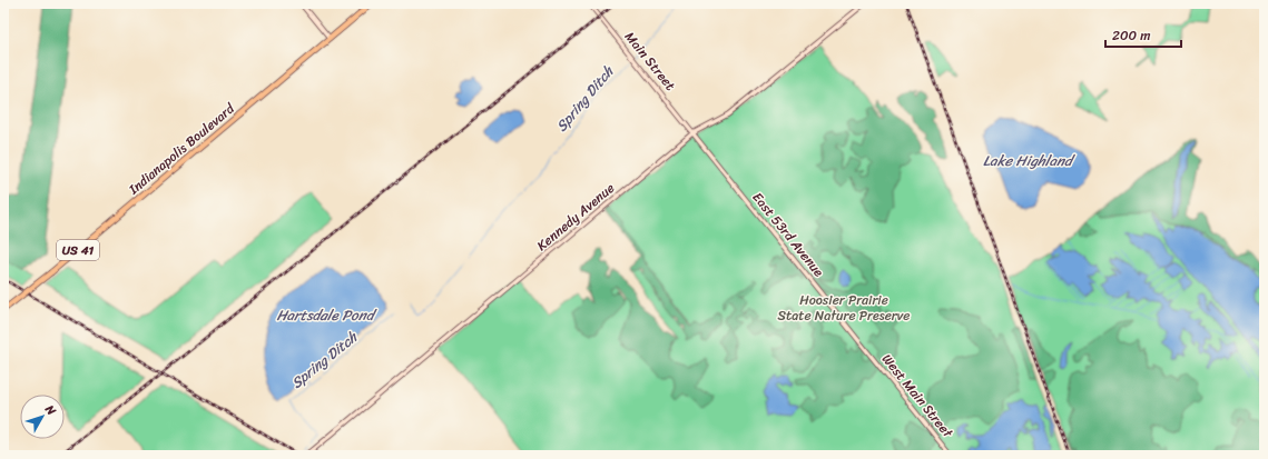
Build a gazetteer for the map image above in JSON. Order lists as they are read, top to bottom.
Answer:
{
  "streets": {
    "highway": ["Indianapolis Boulevard", "US 41"],
    "street": [
      "Main Street",
      "Kennedy Avenue",
      "East 53rd Avenue",
      "West Main Street"
    ]
  },
  "crossings": [
    ["Main Street", "Kennedy Avenue"],
    ["Main Street", "East 53rd Avenue"],
    ["Kennedy Avenue", "East 53rd Avenue"],
    ["East 53rd Avenue", "West Main Street"]
  ],
  "water": ["Spring Ditch", "Lake Highland", "Hartsdale Pond"],
  "parks": ["Hoosier Prairie State Nature Preserve"],
  "scale_bar": "200 m",
  "north": "top right"
}
